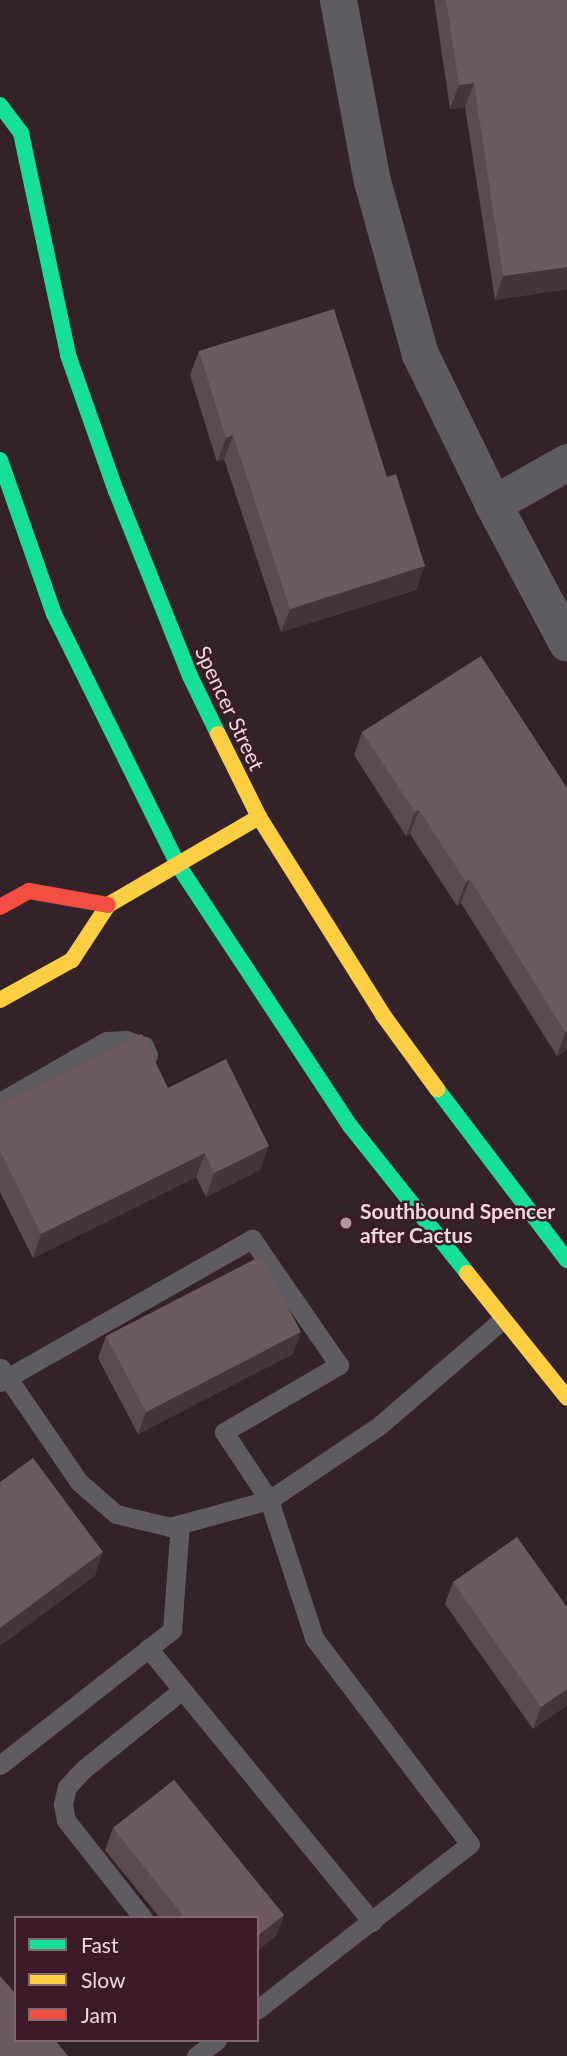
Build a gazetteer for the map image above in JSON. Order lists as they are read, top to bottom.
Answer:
{
  "streets": {
    "main road": ["Spencer Street"]
  },
  "places": ["Southbound Spencer after Cactus"],
  "legend": ["Fast", "Slow", "Jam"]
}
